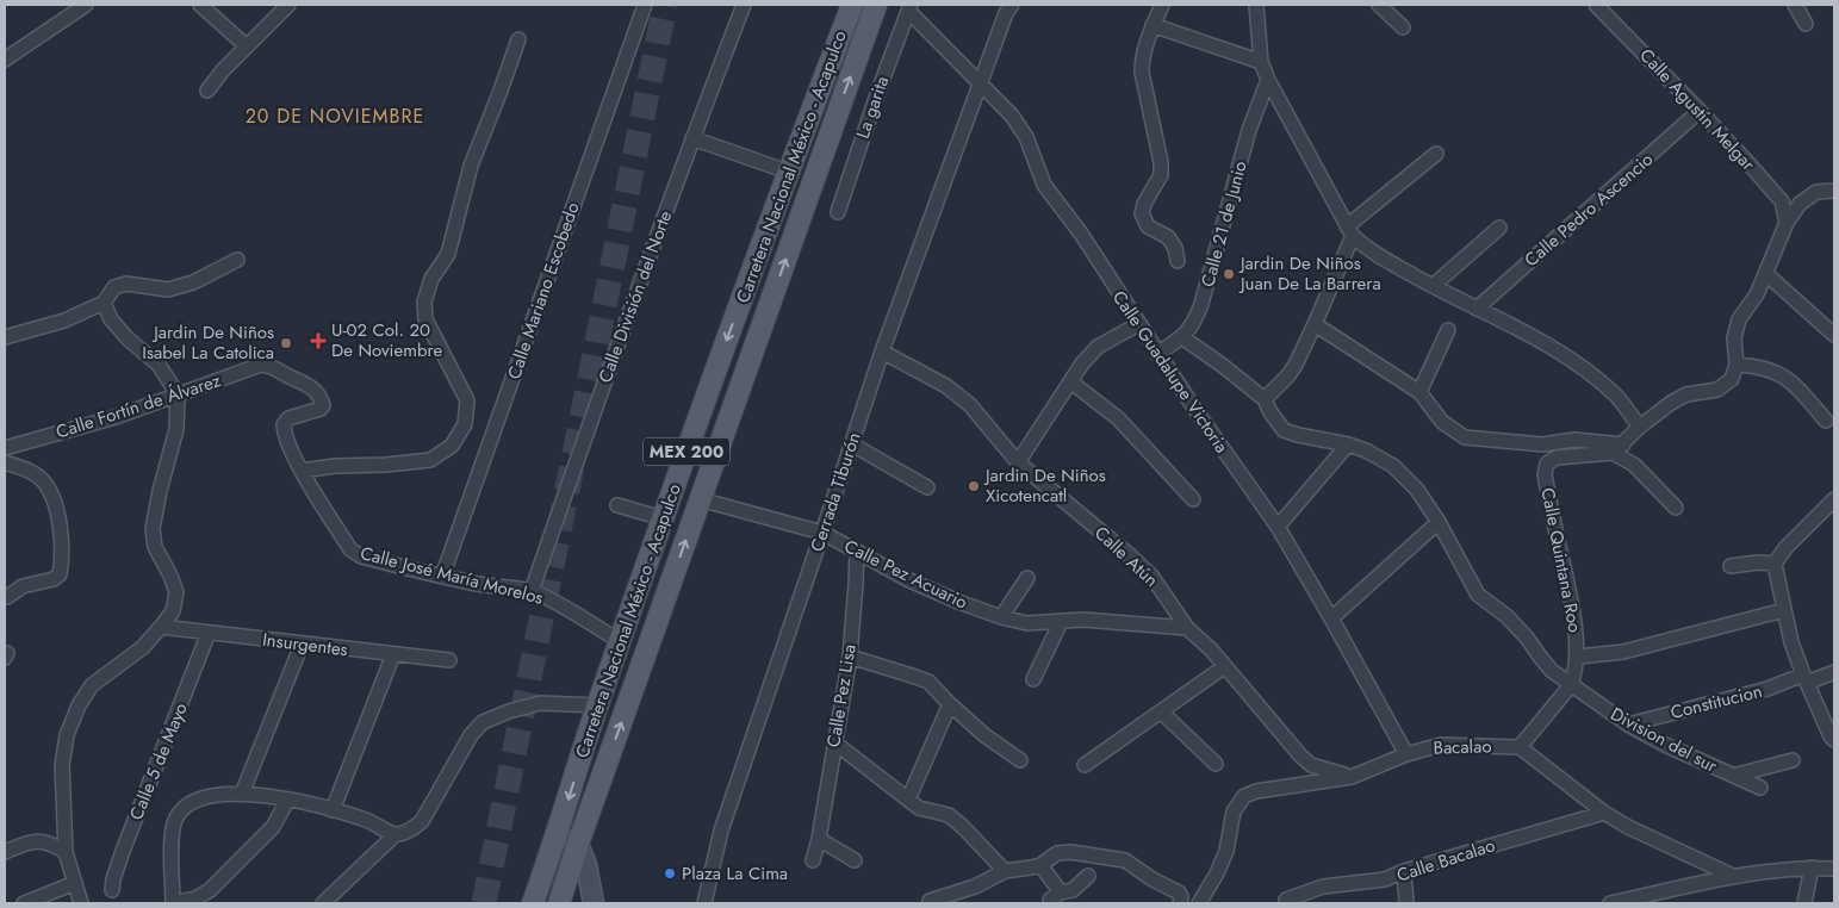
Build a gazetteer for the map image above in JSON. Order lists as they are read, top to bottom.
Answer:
{
  "streets": {
    "main road": ["Carretera Nacional México - Acapulco", "MEX 200"],
    "street": [
      "La garita",
      "Calle Agustín Melgar",
      "Calle Pedro Ascencio",
      "Calle 21 de Junio",
      "Calle Mariano Escobedo",
      "Calle División del Norte",
      "Calle Guadalupe Victoria",
      "Calle Fortín de Álvarez",
      "Cerrada Tiburón",
      "Calle Atún",
      "Calle Quintana Roo",
      "Calle Pez Acuario",
      "Calle José María Morelos",
      "Insurgentes",
      "Calle Pez Lisa",
      "Constitucion",
      "Division del sur",
      "Bacalao",
      "Calle 5 de Mayo",
      "Calle Bacalao"
    ]
  },
  "crossings": [
    ["La garita", "Calle Guadalupe Victoria"],
    ["Calle Agustín Melgar", "Calle Pedro Ascencio"],
    ["Carretera Nacional México - Acapulco", "Calle Pez Acuario"],
    ["Carretera Nacional México - Acapulco", "Calle José María Morelos"],
    ["Calle 21 de Junio", "Calle Guadalupe Victoria"],
    ["Calle Mariano Escobedo", "Calle José María Morelos"],
    ["Calle División del Norte", "Calle José María Morelos"],
    ["Calle Guadalupe Victoria", "Cerrada Tiburón"],
    ["Calle Guadalupe Victoria", "Bacalao"],
    ["Calle Fortín de Álvarez", "Calle José María Morelos"],
    ["Cerrada Tiburón", "Calle Atún"],
    ["Cerrada Tiburón", "Calle Pez Acuario"],
    ["Calle Atún", "Calle Pez Acuario"],
    ["Calle Atún", "Bacalao"],
    ["Calle Quintana Roo", "Division del sur"],
    ["Calle Quintana Roo", "Bacalao"],
    ["Calle Pez Acuario", "Calle Pez Lisa"],
    ["Insurgentes", "Calle 5 de Mayo"],
    ["Constitucion", "Division del sur"]
  ],
  "districts": ["20 DE NOVIEMBRE"],
  "places": {
    "other": [
      "Jardin De Niños Juan De La Barrera",
      "Jardin De Niños Isabel La Catolica",
      "Jardin De Niños Xicotencatl",
      "Plaza La Cima"
    ],
    "health": ["U-02 Col. 20 De Noviembre"]
  }
}
